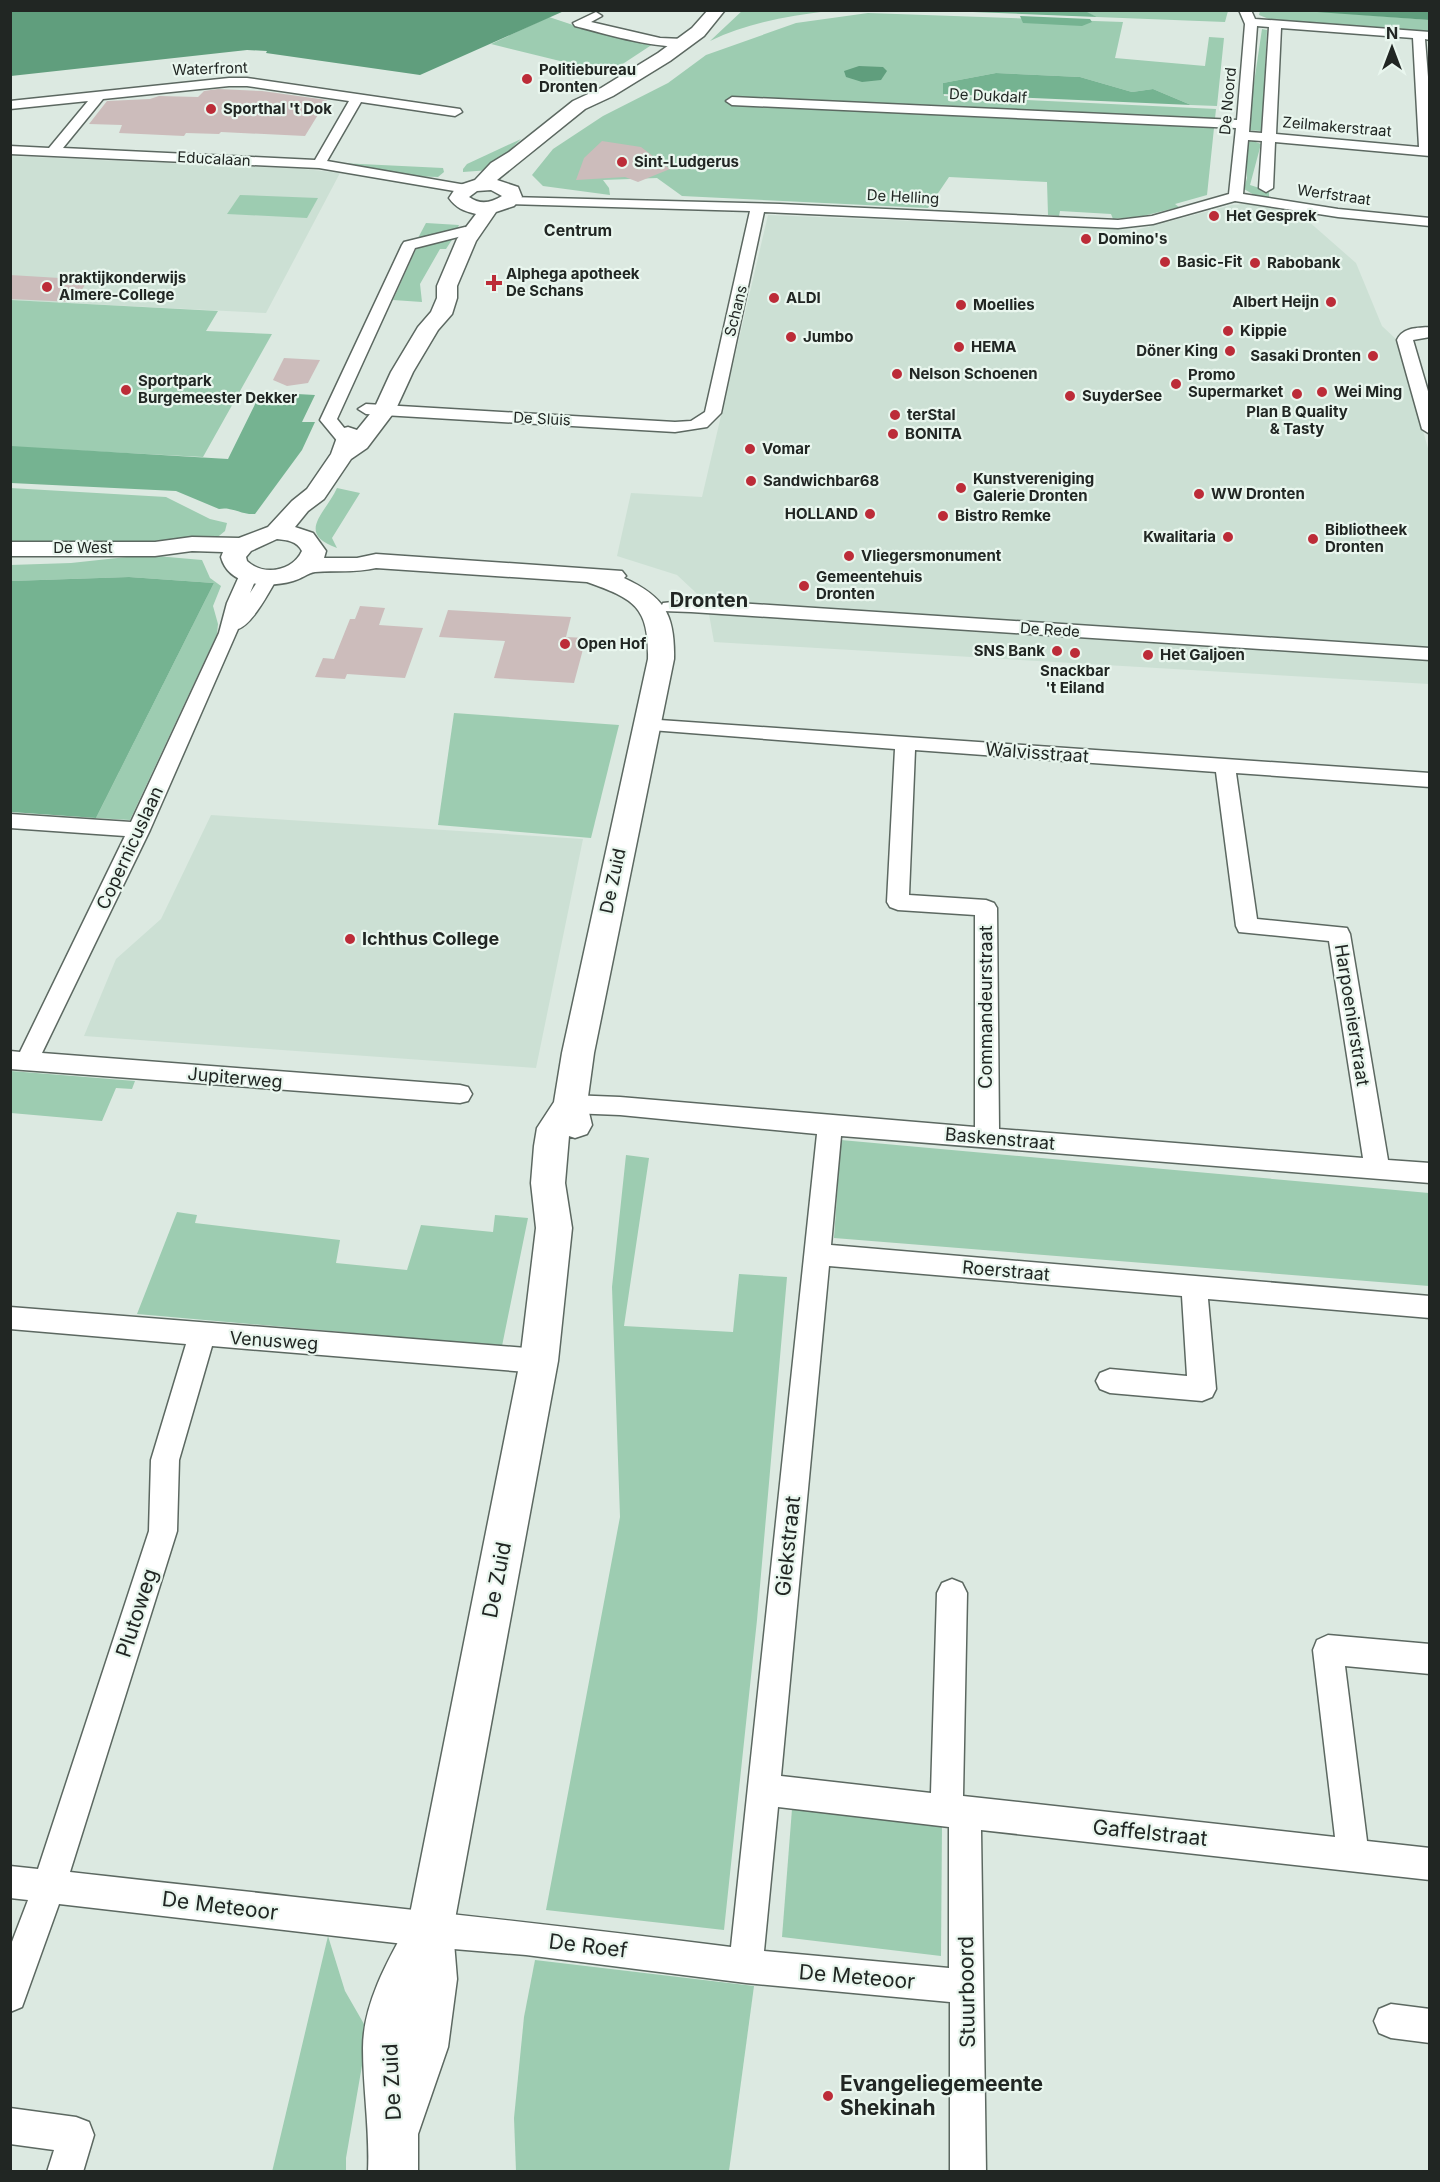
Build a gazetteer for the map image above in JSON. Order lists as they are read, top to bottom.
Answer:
{
  "streets": {
    "street": [
      "Waterfront",
      "De Dukdalf",
      "De Noord",
      "Zeilmakerstraat",
      "Educalaan",
      "Werfstraat",
      "De Helling",
      "Schans",
      "De Sluis",
      "De West",
      "De Rede",
      "Walvisstraat",
      "Copernicuslaan",
      "De Zuid",
      "Commandeurstraat",
      "Harpoenierstraat",
      "Jupiterweg",
      "Baskenstraat",
      "Roerstraat",
      "Venusweg",
      "Giekstraat",
      "Plutoweg",
      "Gaffelstraat",
      "De Meteoor",
      "De Roef",
      "Stuurboord"
    ]
  },
  "crossings": [
    ["De Dukdalf", "De Noord"],
    ["De Dukdalf", "Zeilmakerstraat"],
    ["De Noord", "Zeilmakerstraat"],
    ["De Noord", "Werfstraat"],
    ["De Noord", "De Helling"],
    ["Educalaan", "De Helling"],
    ["Werfstraat", "De Helling"],
    ["De Helling", "Schans"],
    ["Schans", "De Sluis"],
    ["De West", "Copernicuslaan"],
    ["De Rede", "De Zuid"],
    ["Walvisstraat", "De Zuid"],
    ["Walvisstraat", "Commandeurstraat"],
    ["Walvisstraat", "Harpoenierstraat"],
    ["Copernicuslaan", "Jupiterweg"],
    ["De Zuid", "Baskenstraat"],
    ["De Zuid", "Venusweg"],
    ["De Zuid", "De Meteoor"],
    ["De Zuid", "De Roef"],
    ["Commandeurstraat", "Baskenstraat"],
    ["Harpoenierstraat", "Baskenstraat"],
    ["Baskenstraat", "Giekstraat"],
    ["Roerstraat", "Giekstraat"],
    ["Venusweg", "Plutoweg"],
    ["Giekstraat", "Gaffelstraat"],
    ["Giekstraat", "De Meteoor"],
    ["Giekstraat", "De Roef"],
    ["Plutoweg", "De Meteoor"],
    ["Gaffelstraat", "Stuurboord"],
    ["De Meteoor", "De Roef"],
    ["De Meteoor", "Stuurboord"]
  ],
  "districts": ["Centrum", "Dronten"],
  "places": {
    "other": [
      "Politiebureau Dronten",
      "Sporthal 't Dok",
      "Sint-Ludgerus",
      "Het Gesprek",
      "Domino's",
      "Basic-Fit",
      "Rabobank",
      "praktijkonderwijs Almere-College",
      "ALDI",
      "Albert Heijn",
      "Moellies",
      "Kippie",
      "Jumbo",
      "HEMA",
      "Döner King",
      "Sasaki Dronten",
      "Nelson Schoenen",
      "Promo Supermarket",
      "Sportpark Burgemeester Dekker",
      "Wei Ming",
      "Plan B Quality & Tasty",
      "SuyderSee",
      "terStal",
      "BONITA",
      "Vomar",
      "Sandwichbar68",
      "Kunstvereniging Galerie Dronten",
      "WW Dronten",
      "HOLLAND",
      "Bistro Remke",
      "Kwalitaria",
      "Bibliotheek Dronten",
      "Vliegersmonument",
      "Gemeentehuis Dronten",
      "Open Hof",
      "SNS Bank",
      "Snackbar 't Eiland",
      "Het Galjoen",
      "Ichthus College",
      "Evangeliegemeente Shekinah"
    ],
    "health": ["Alphega apotheek De Schans"]
  },
  "north": "top"
}
